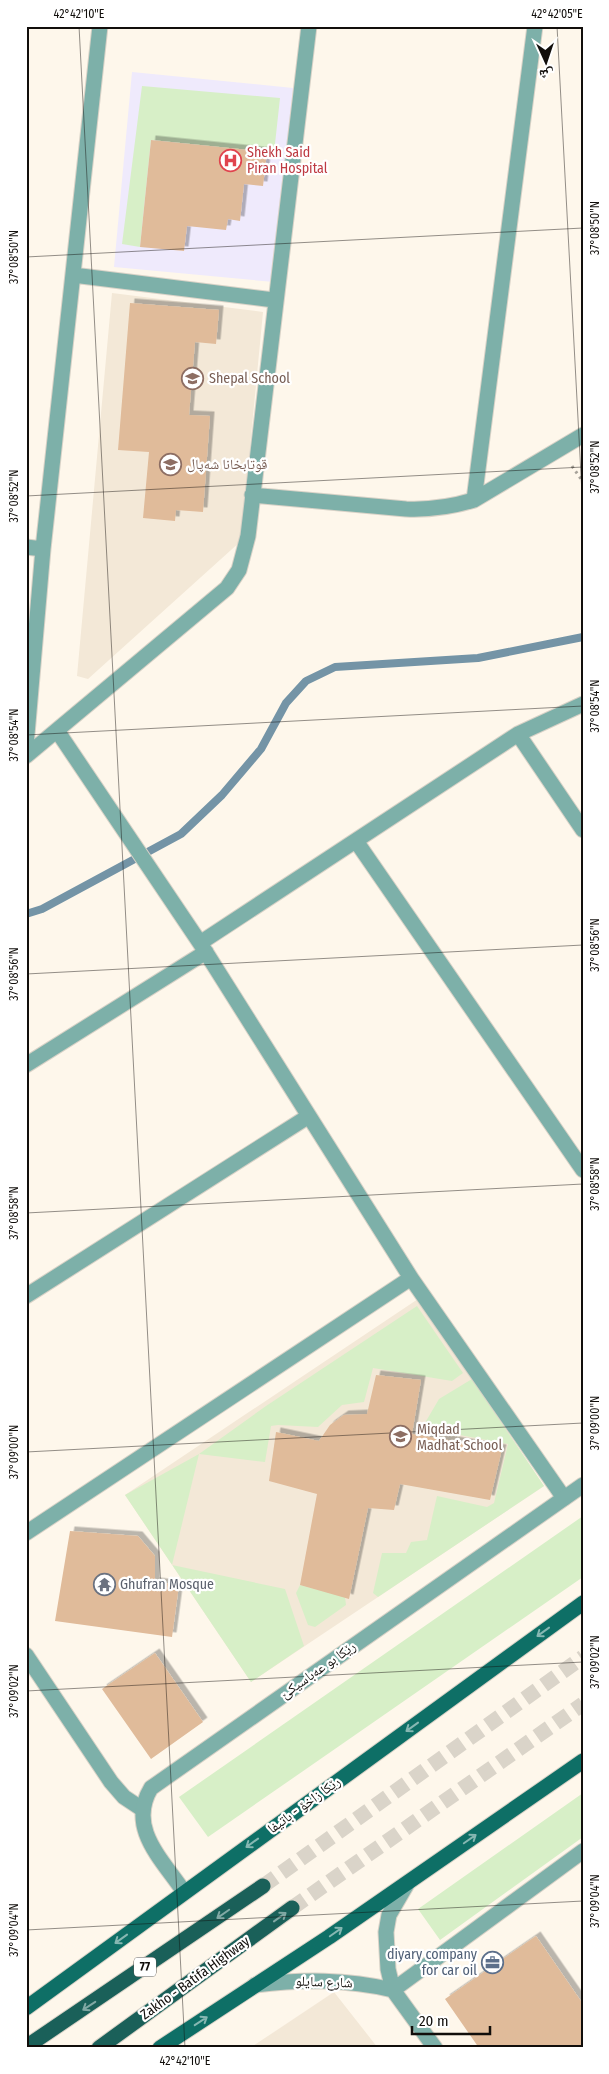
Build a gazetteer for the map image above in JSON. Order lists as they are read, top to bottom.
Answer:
{
  "streets": {
    "highway": ["77", "Zakho - Batifa Highway"],
    "main road": ["رێکا زاخۆ - باتیفا"],
    "street": ["رێكا بو عه‌باسيكێ", "شارع سايلو"]
  },
  "places": {
    "hospital": ["Shekh Said Piran Hospital"],
    "school or university": ["Shepal School", "قوتابخانا شەپال", "Miqdad Madhat School"],
    "temple": ["Ghufran Mosque"],
    "office": ["diyary company for car oil"]
  },
  "scale_bar": "20 m",
  "north": "bottom",
  "coordinates": [
    "42°42'10\"E",
    "42°42'05\"E",
    "37°08'50\"N",
    "37°08'52\"N",
    "37°08'54\"N",
    "37°08'56\"N",
    "37°08'58\"N",
    "37°09'00\"N",
    "37°09'02\"N",
    "37°09'04\"N"
  ]
}
